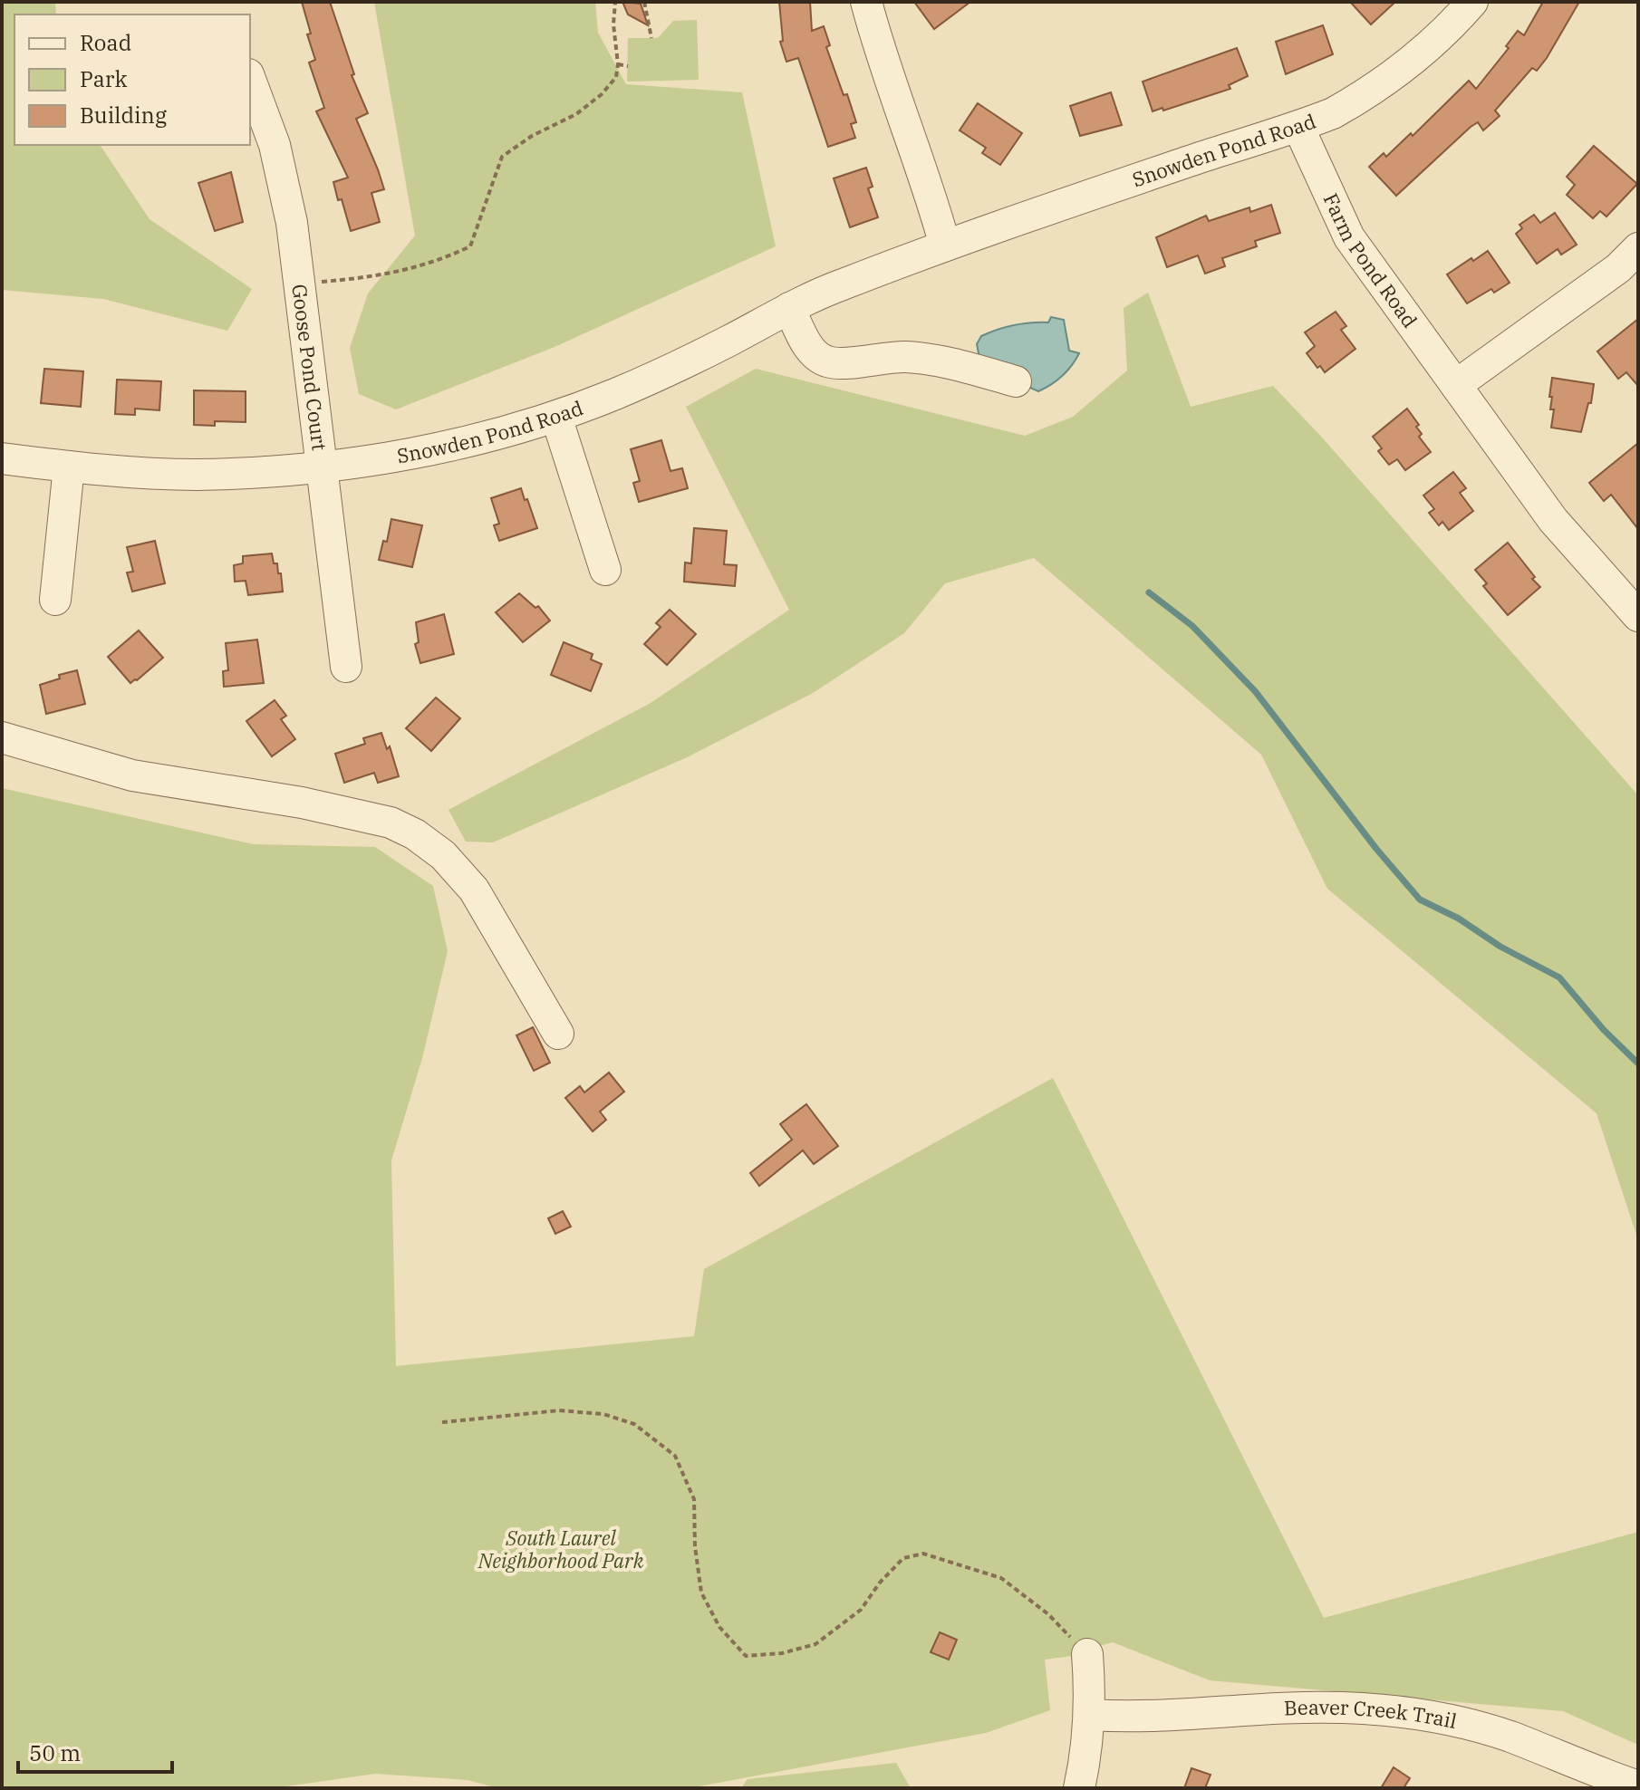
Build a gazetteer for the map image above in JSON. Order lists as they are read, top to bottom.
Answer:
{
  "streets": {
    "street": [
      "Snowden Pond Road",
      "Farm Pond Road",
      "Goose Pond Court",
      "Beaver Creek Trail"
    ]
  },
  "crossings": [
    ["Snowden Pond Road", "Farm Pond Road"],
    ["Snowden Pond Road", "Goose Pond Court"]
  ],
  "parks": ["South Laurel Neighborhood Park"],
  "legend": ["Road", "Park", "Building"],
  "scale_bar": "50 m"
}
